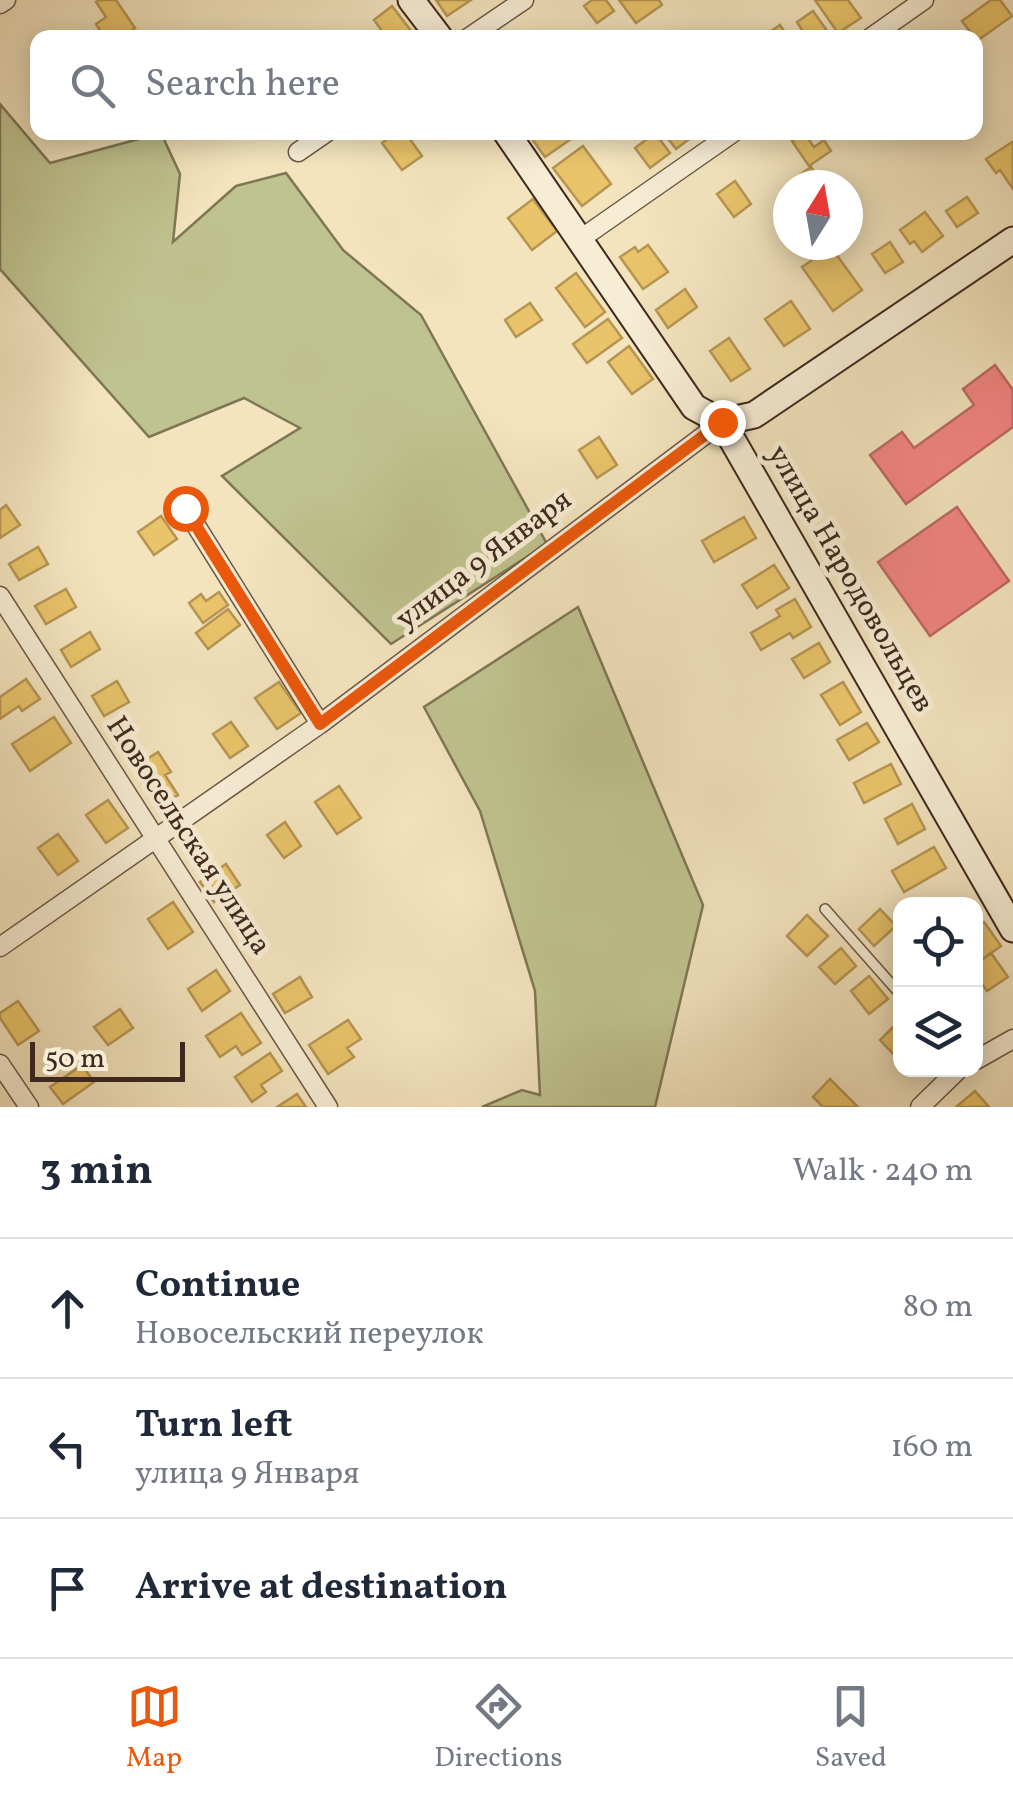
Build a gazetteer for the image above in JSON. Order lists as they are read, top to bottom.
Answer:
{
  "streets": {
    "main road": ["улица 9 Января", "улица Народовольцев"],
    "street": ["Новосельская улица"]
  },
  "crossings": [
    ["улица 9 Января", "улица Народовольцев"],
    ["улица 9 Января", "Новосельская улица"]
  ],
  "scale_bar": "50 m",
  "north": "top",
  "page": {
    "search": "Search here",
    "scale": "50 m",
    "heading": ["3 min", "Walk · 240 m"],
    "list": [
      ["Continue", "Новосельский переулок", "80 m"],
      ["Turn left", "улица 9 Января", "160 m"],
      "Arrive at destination"
    ],
    "nav": ["Map", "Directions", "Saved"]
  }
}
